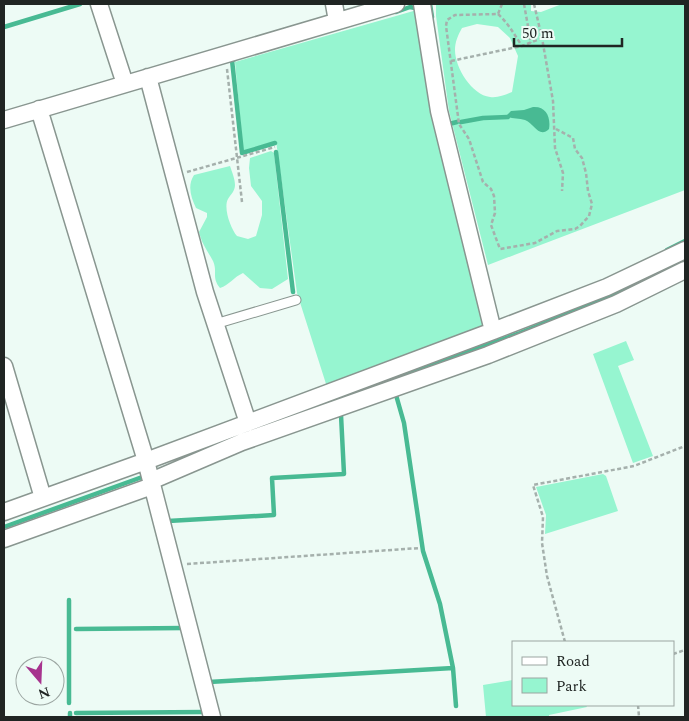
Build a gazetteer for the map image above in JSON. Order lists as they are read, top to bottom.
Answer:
{
  "legend": ["Road", "Park"],
  "scale_bar": "50 m",
  "north": "bottom"
}
